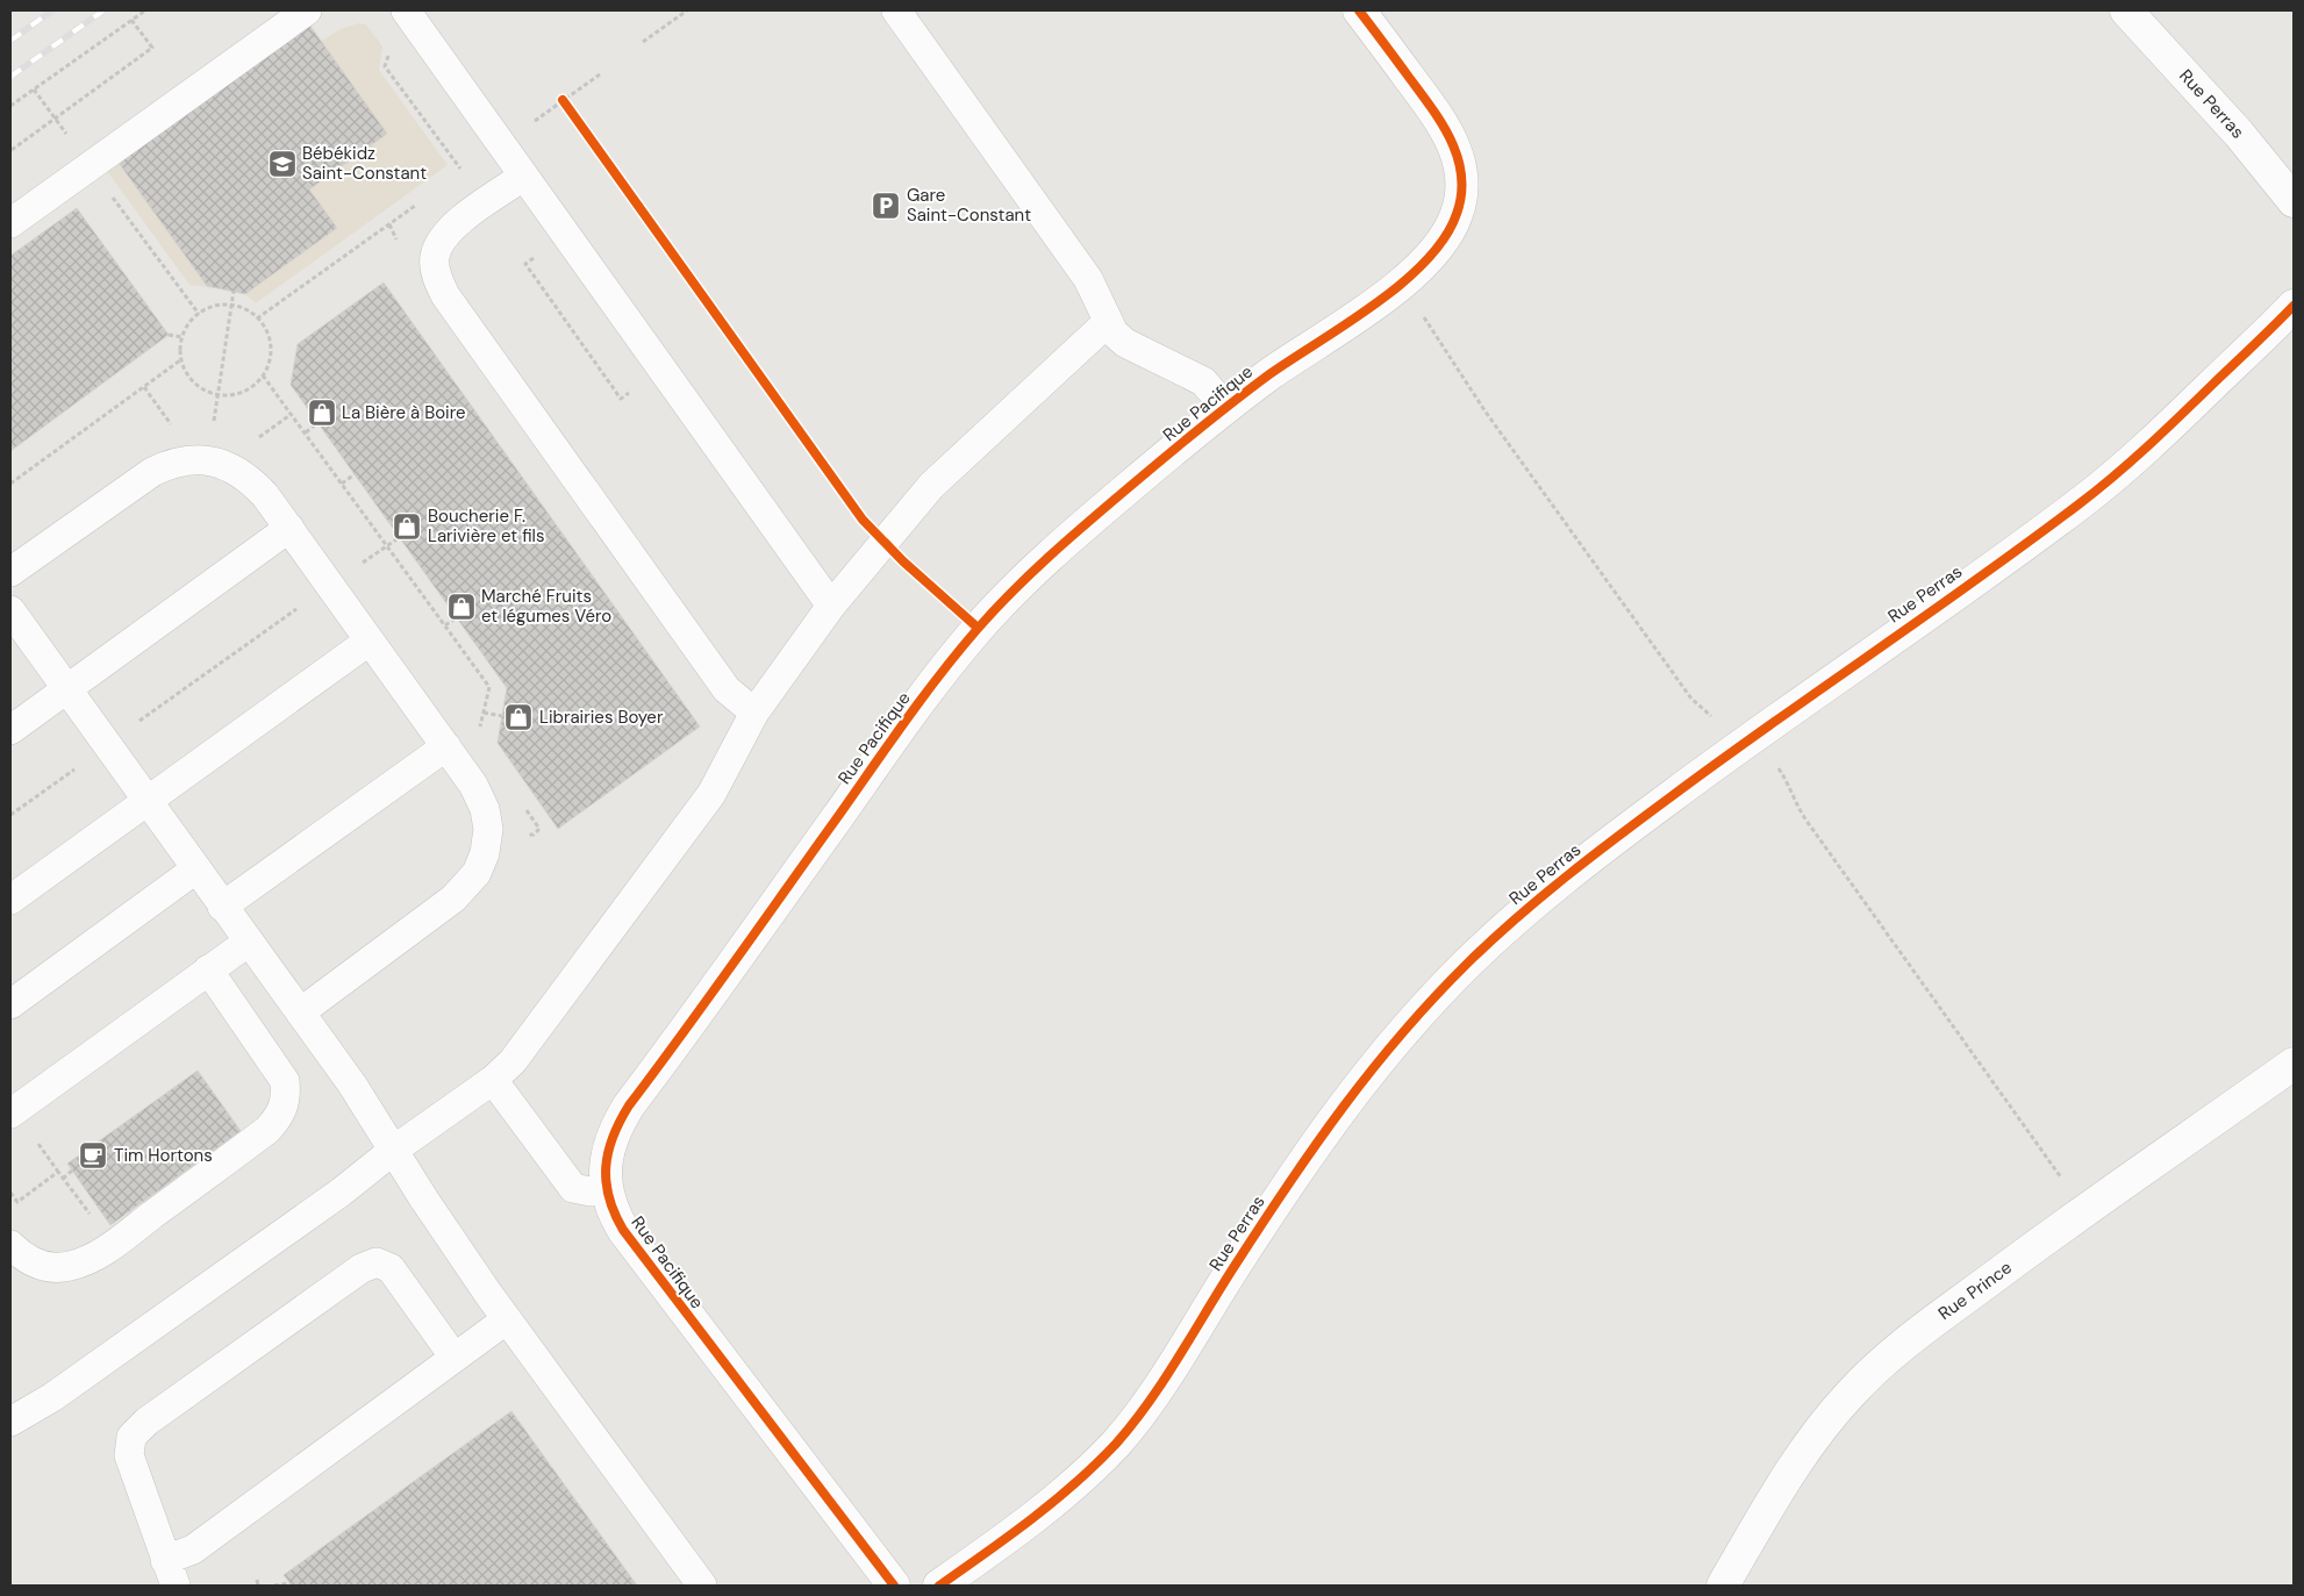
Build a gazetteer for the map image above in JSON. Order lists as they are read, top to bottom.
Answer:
{
  "streets": {
    "street": ["Rue Perras", "Rue Pacifique", "Rue Prince"]
  },
  "places": {
    "school or university": ["Bébékidz Saint-Constant"],
    "parking": ["Gare Saint-Constant"],
    "shop": [
      "La Bière à Boire",
      "Boucherie F. Larivière et fils",
      "Marché Fruits et légumes Véro",
      "Librairies Boyer"
    ],
    "cafe": ["Tim Hortons"]
  }
}
